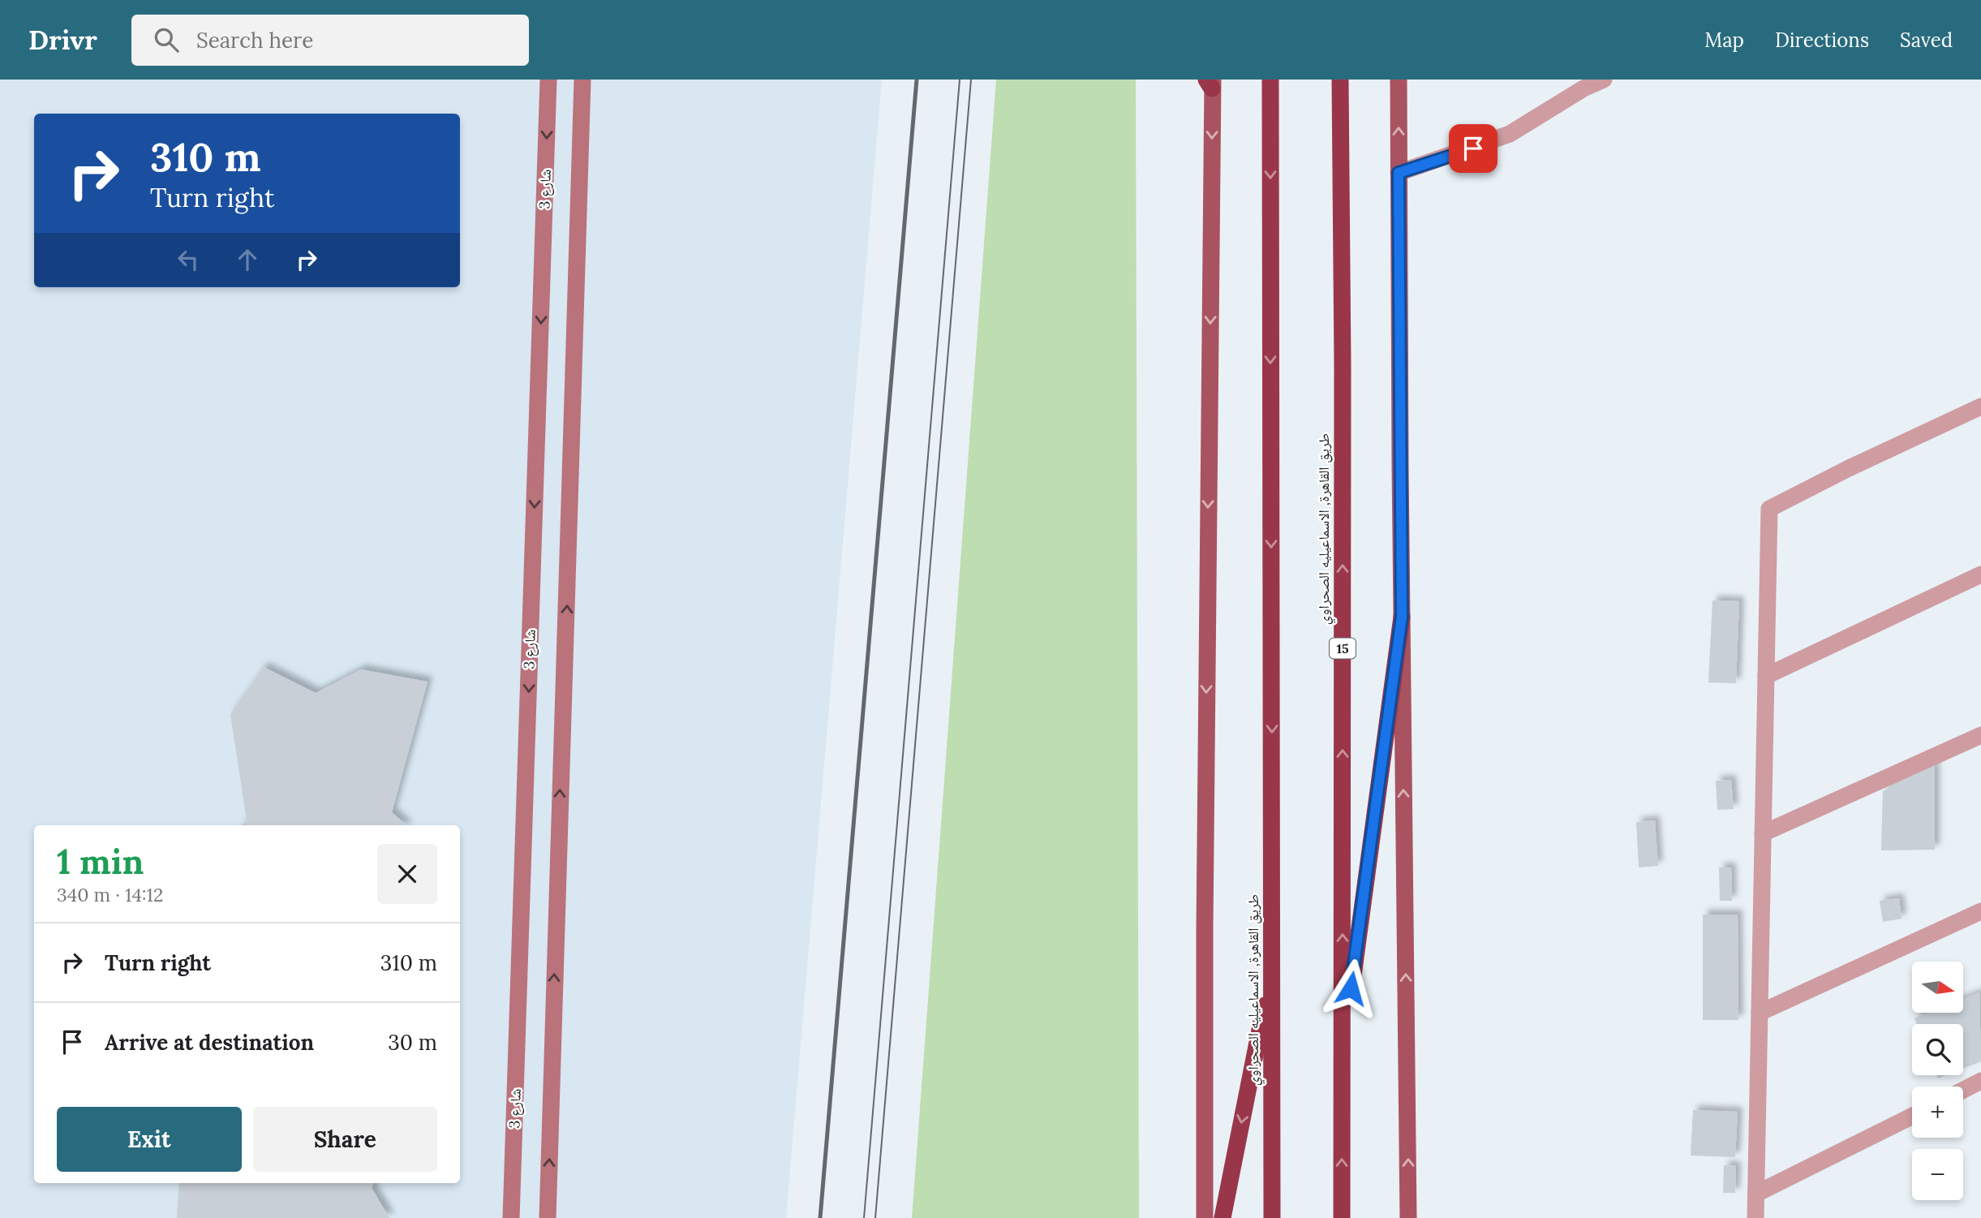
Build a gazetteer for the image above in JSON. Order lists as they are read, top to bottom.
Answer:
{
  "streets": {
    "highway": ["طريق القاهرة, الاسماعيليه الصحراوي", "15"],
    "main road": ["شارع 3"]
  },
  "north": "right",
  "page": {
    "header": "Drivr",
    "search": "Search here",
    "nav": ["Map", "Directions", "Saved"],
    "turn": ["310 m", "Turn right"],
    "heading": ["1 min", "340 m · 14:12"],
    "list": [
      {
        "name": "Turn right",
        "value": "310 m"
      },
      {
        "name": "Arrive at destination",
        "value": "30 m"
      }
    ],
    "map_buttons": ["+", "−"],
    "buttons": ["Exit", "Share"]
  }
}
